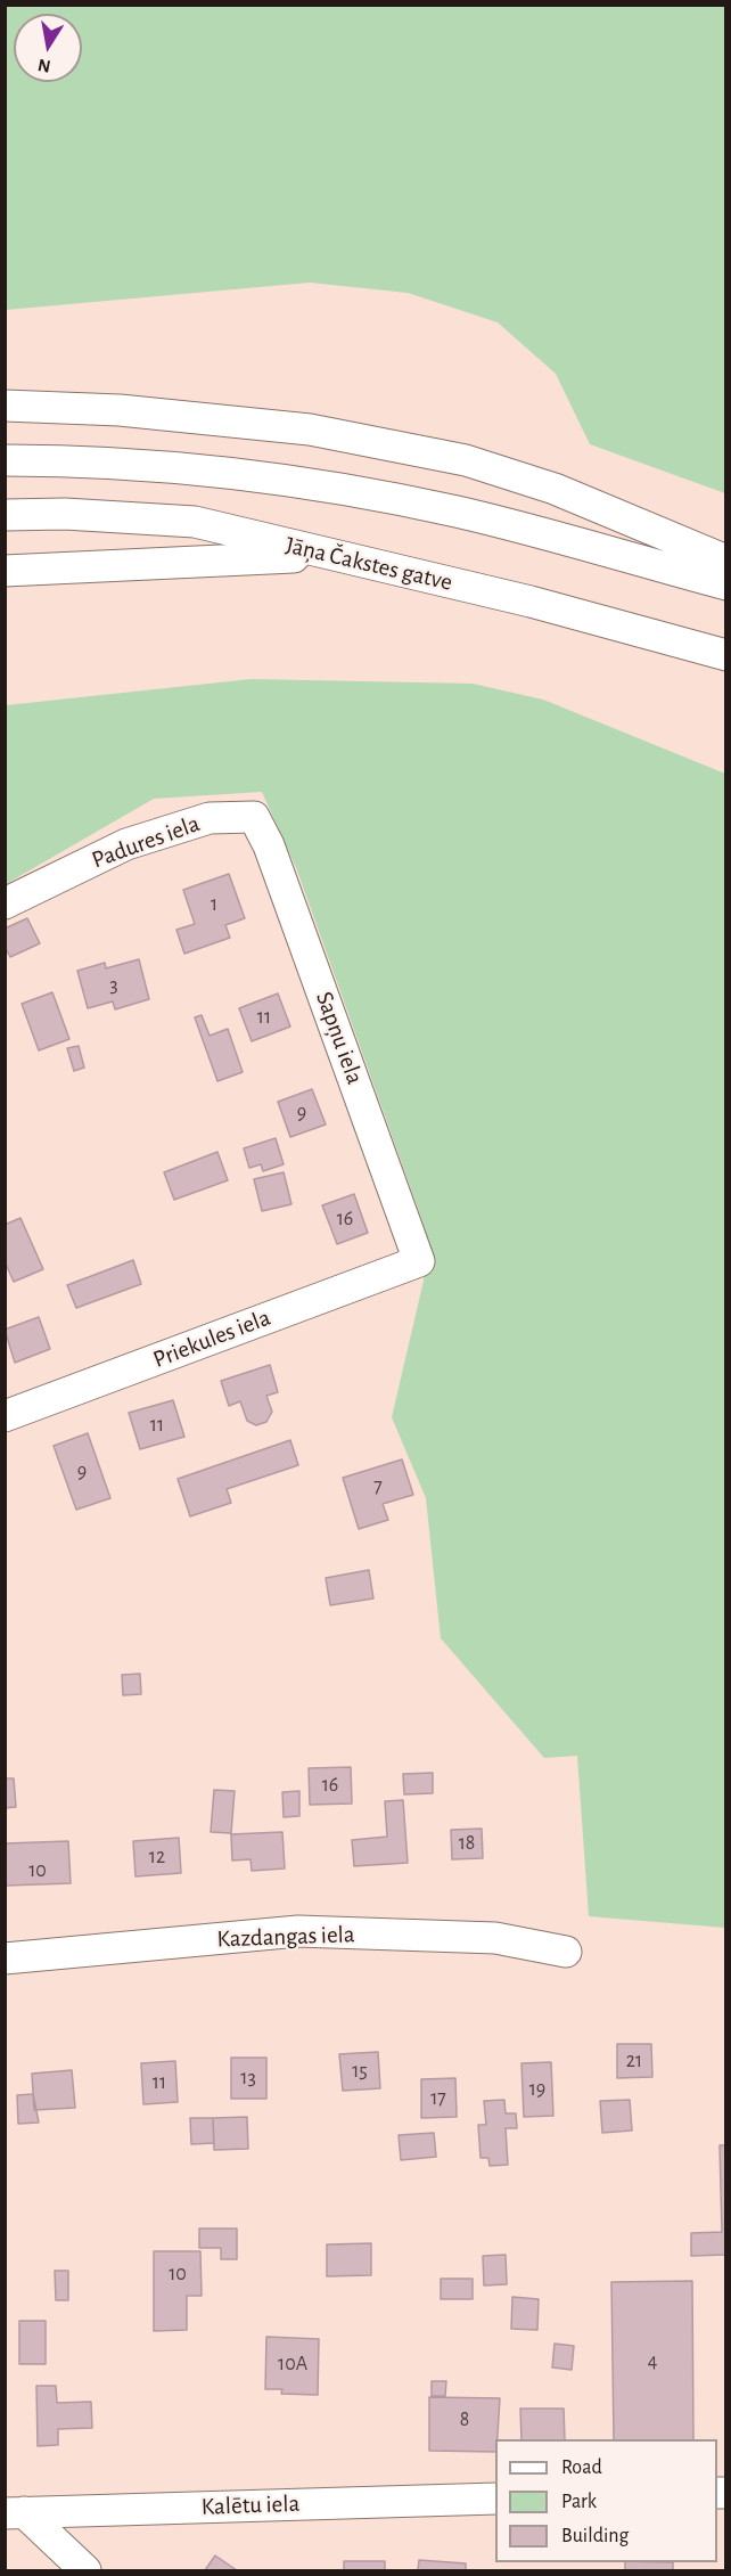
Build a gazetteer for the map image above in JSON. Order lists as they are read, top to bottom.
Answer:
{
  "streets": {
    "street": [
      "Jāņa Čakstes gatve",
      "Padures iela",
      "Sapņu iela",
      "Priekules iela",
      "Kazdangas iela",
      "Kalētu iela"
    ]
  },
  "crossings": [
    ["Padures iela", "Sapņu iela"],
    ["Sapņu iela", "Priekules iela"]
  ],
  "house_numbers": [
    "1",
    "3",
    "11",
    "9",
    "16",
    "11",
    "9",
    "7",
    "16",
    "18",
    "12",
    "10",
    "21",
    "15",
    "13",
    "11",
    "19",
    "17",
    "10",
    "4",
    "10A",
    "8"
  ],
  "legend": ["Road", "Park", "Building"],
  "north": "bottom"
}
